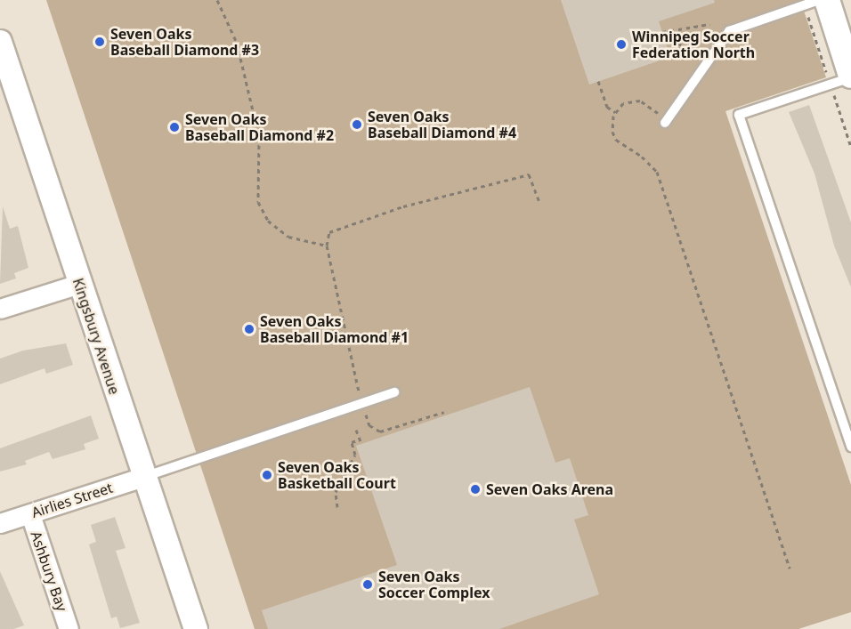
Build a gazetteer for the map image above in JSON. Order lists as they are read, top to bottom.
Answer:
{
  "streets": {
    "street": ["Kingsbury Avenue", "Airlies Street", "Ashbury Bay"]
  },
  "crossings": [
    ["Kingsbury Avenue", "Airlies Street"],
    ["Airlies Street", "Ashbury Bay"]
  ],
  "places": [
    "Seven Oaks Baseball Diamond #3",
    "Winnipeg Soccer Federation North",
    "Seven Oaks Baseball Diamond #4",
    "Seven Oaks Baseball Diamond #2",
    "Seven Oaks Baseball Diamond #1",
    "Seven Oaks Basketball Court",
    "Seven Oaks Arena",
    "Seven Oaks Soccer Complex"
  ]
}
